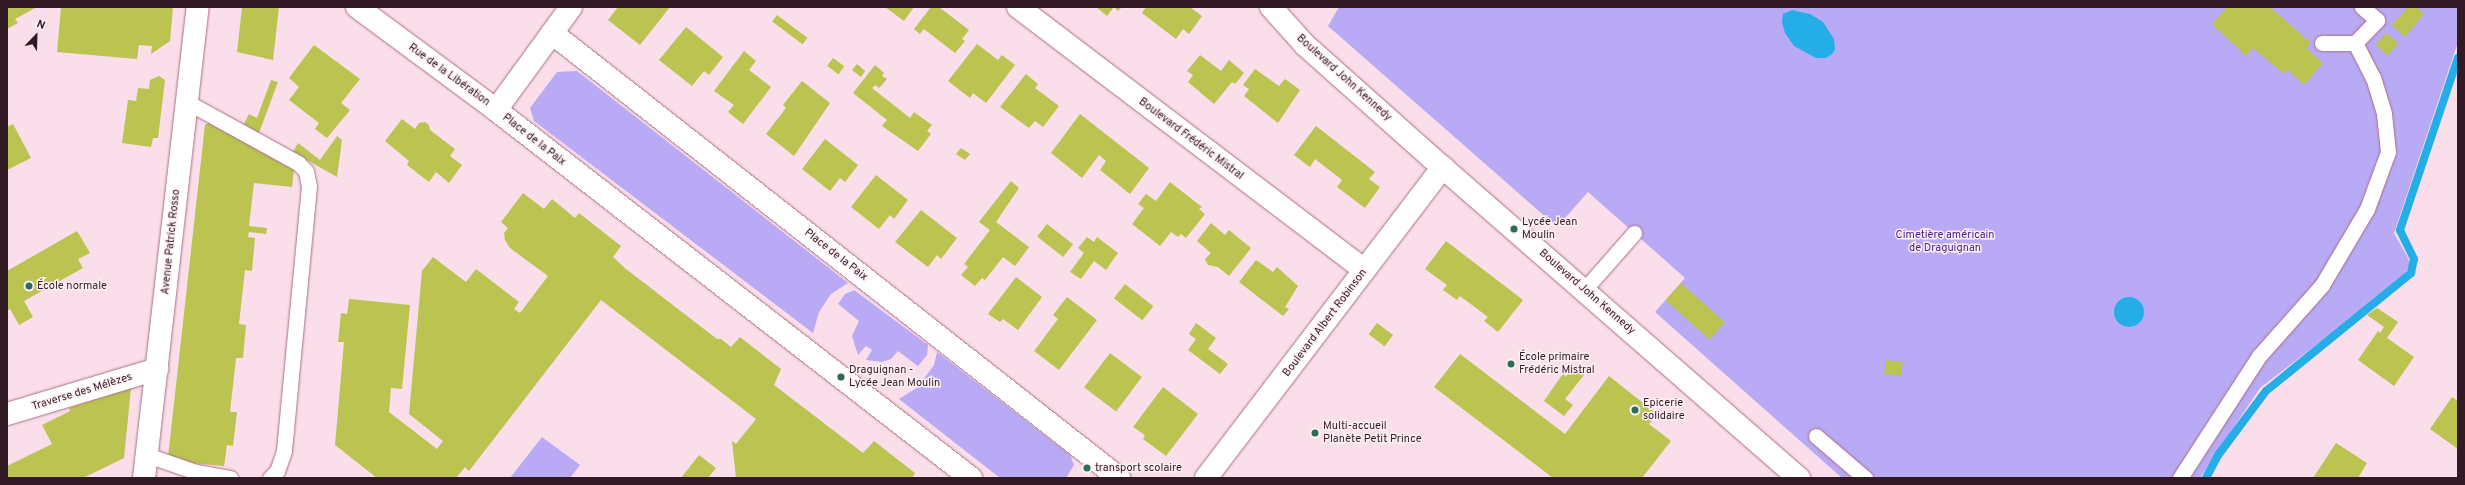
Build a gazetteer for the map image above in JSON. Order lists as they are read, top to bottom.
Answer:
{
  "streets": {
    "street": [
      "Rue de la Libération",
      "Boulevard John Kennedy",
      "Boulevard Frédéric Mistral",
      "Place de la Paix",
      "Avenue Patrick Rosso",
      "Boulevard Albert Robinson",
      "Traverse des Mélèzes"
    ]
  },
  "crossings": [
    ["Rue de la Libération", "Place de la Paix"],
    ["Boulevard John Kennedy", "Boulevard Albert Robinson"],
    ["Boulevard Frédéric Mistral", "Boulevard Albert Robinson"],
    ["Avenue Patrick Rosso", "Traverse des Mélèzes"]
  ],
  "parks": ["Cimetière américain de Draguignan"],
  "places": [
    "Lycée Jean Moulin",
    "École normale",
    "École primaire Frédéric Mistral",
    "Draguignan - Lycée Jean Moulin",
    "Epicerie solidaire",
    "Multi-accueil Planète Petit Prince",
    "transport scolaire"
  ],
  "north": "top right"
}
